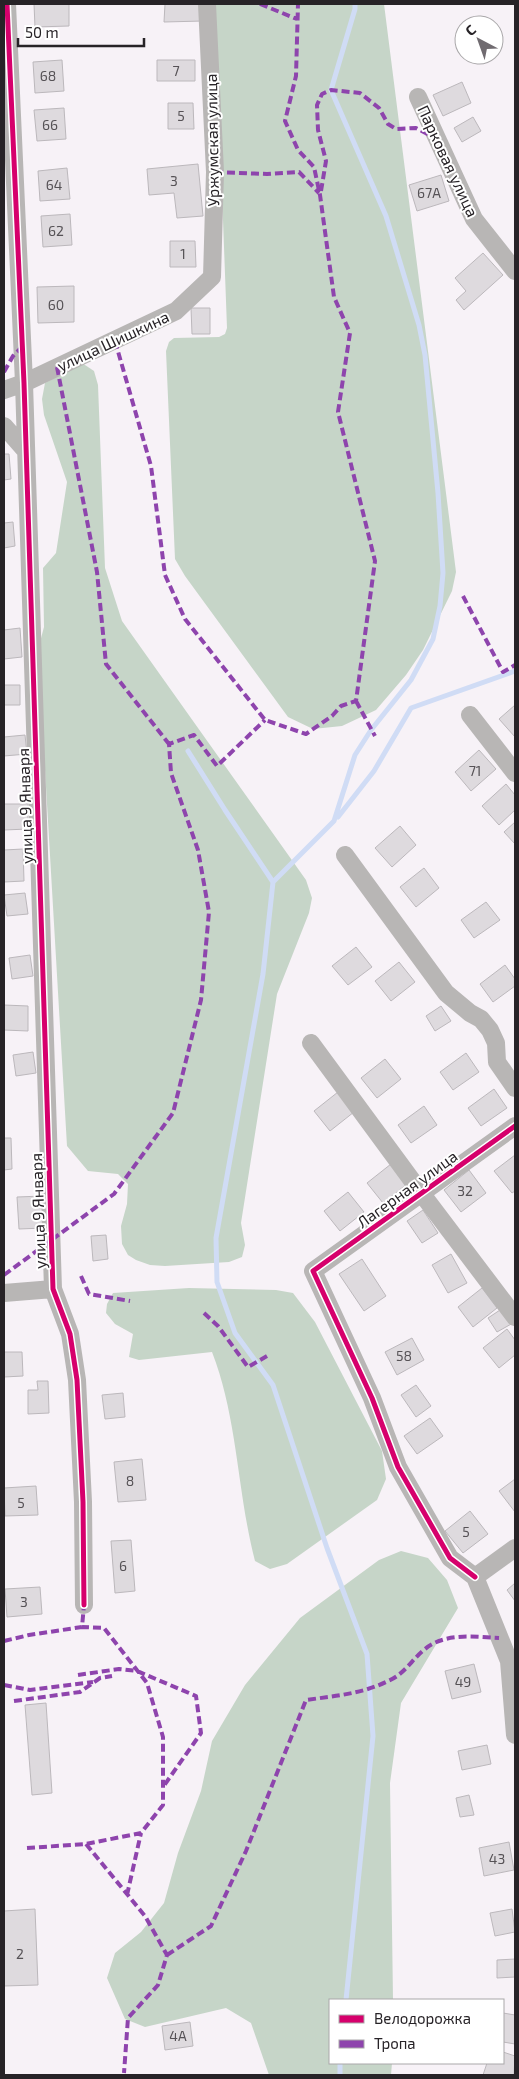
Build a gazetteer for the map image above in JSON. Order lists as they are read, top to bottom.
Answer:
{
  "streets": {
    "street": [
      "Уржумская улица",
      "Парковая улица",
      "улица Шишкина",
      "улица 9 Января",
      "Лагерная улица"
    ]
  },
  "crossings": [
    ["Уржумская улица", "улица Шишкина"],
    ["улица Шишкина", "улица 9 Января"]
  ],
  "house_numbers": [
    "7",
    "68",
    "5",
    "66",
    "3",
    "64",
    "67А",
    "62",
    "1",
    "60",
    "71",
    "32",
    "58",
    "8",
    "5",
    "5",
    "6",
    "3",
    "49",
    "43",
    "2",
    "4А"
  ],
  "legend": ["Велодорожка", "Тропа"],
  "scale_bar": "50 m",
  "north": "top left"
}
